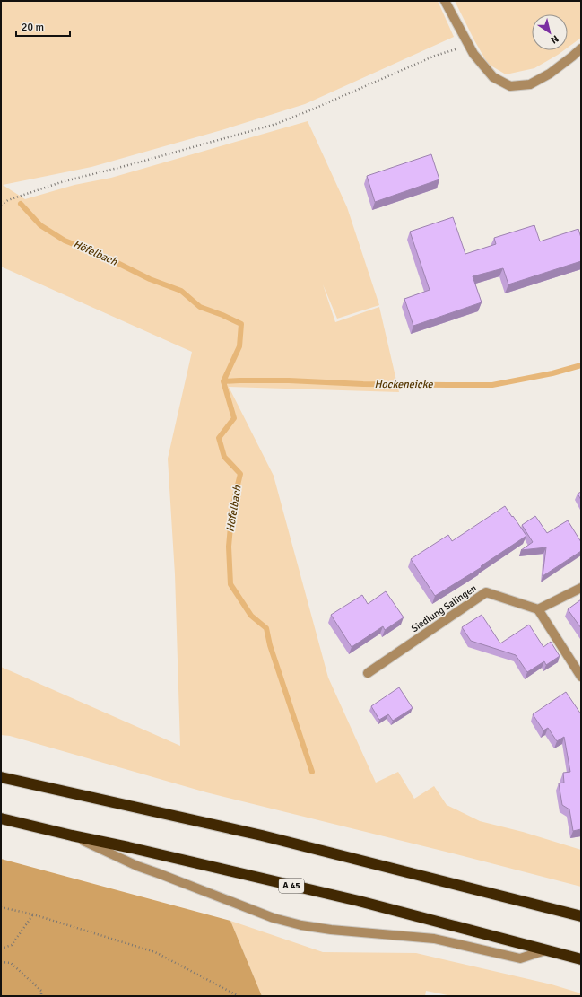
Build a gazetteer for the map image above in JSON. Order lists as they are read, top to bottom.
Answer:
{
  "streets": {
    "highway": ["A 45"],
    "street": ["Siedlung Salingen"]
  },
  "water": ["Höfelbach", "Hockeneicke"],
  "scale_bar": "20 m",
  "north": "bottom right"
}
